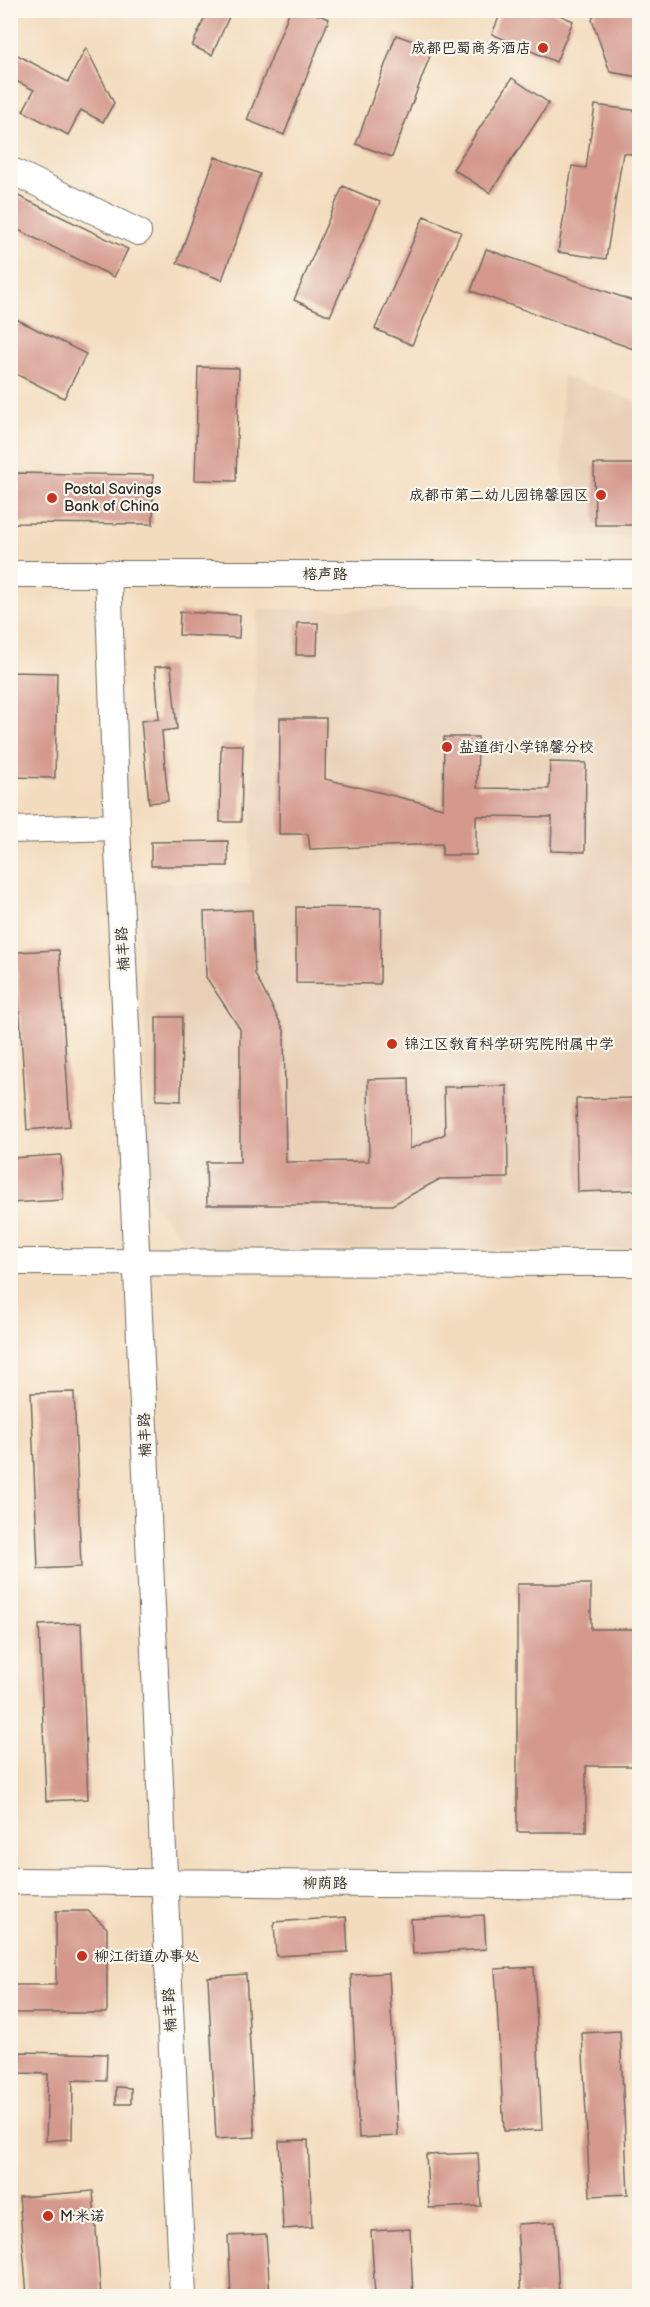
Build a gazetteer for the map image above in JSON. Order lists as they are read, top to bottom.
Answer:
{
  "streets": {
    "street": ["榕声路", "楠丰路", "柳荫路"]
  },
  "crossings": [
    ["榕声路", "楠丰路"],
    ["楠丰路", "柳荫路"]
  ],
  "places": [
    "成都巴蜀商务酒店",
    "成都市第二幼儿园锦馨园区",
    "Postal Savings Bank of China",
    "盐道街小学锦馨分校",
    "锦江区教育科学研究院附属中学",
    "柳江街道办事处",
    "M·米诺"
  ]
}
